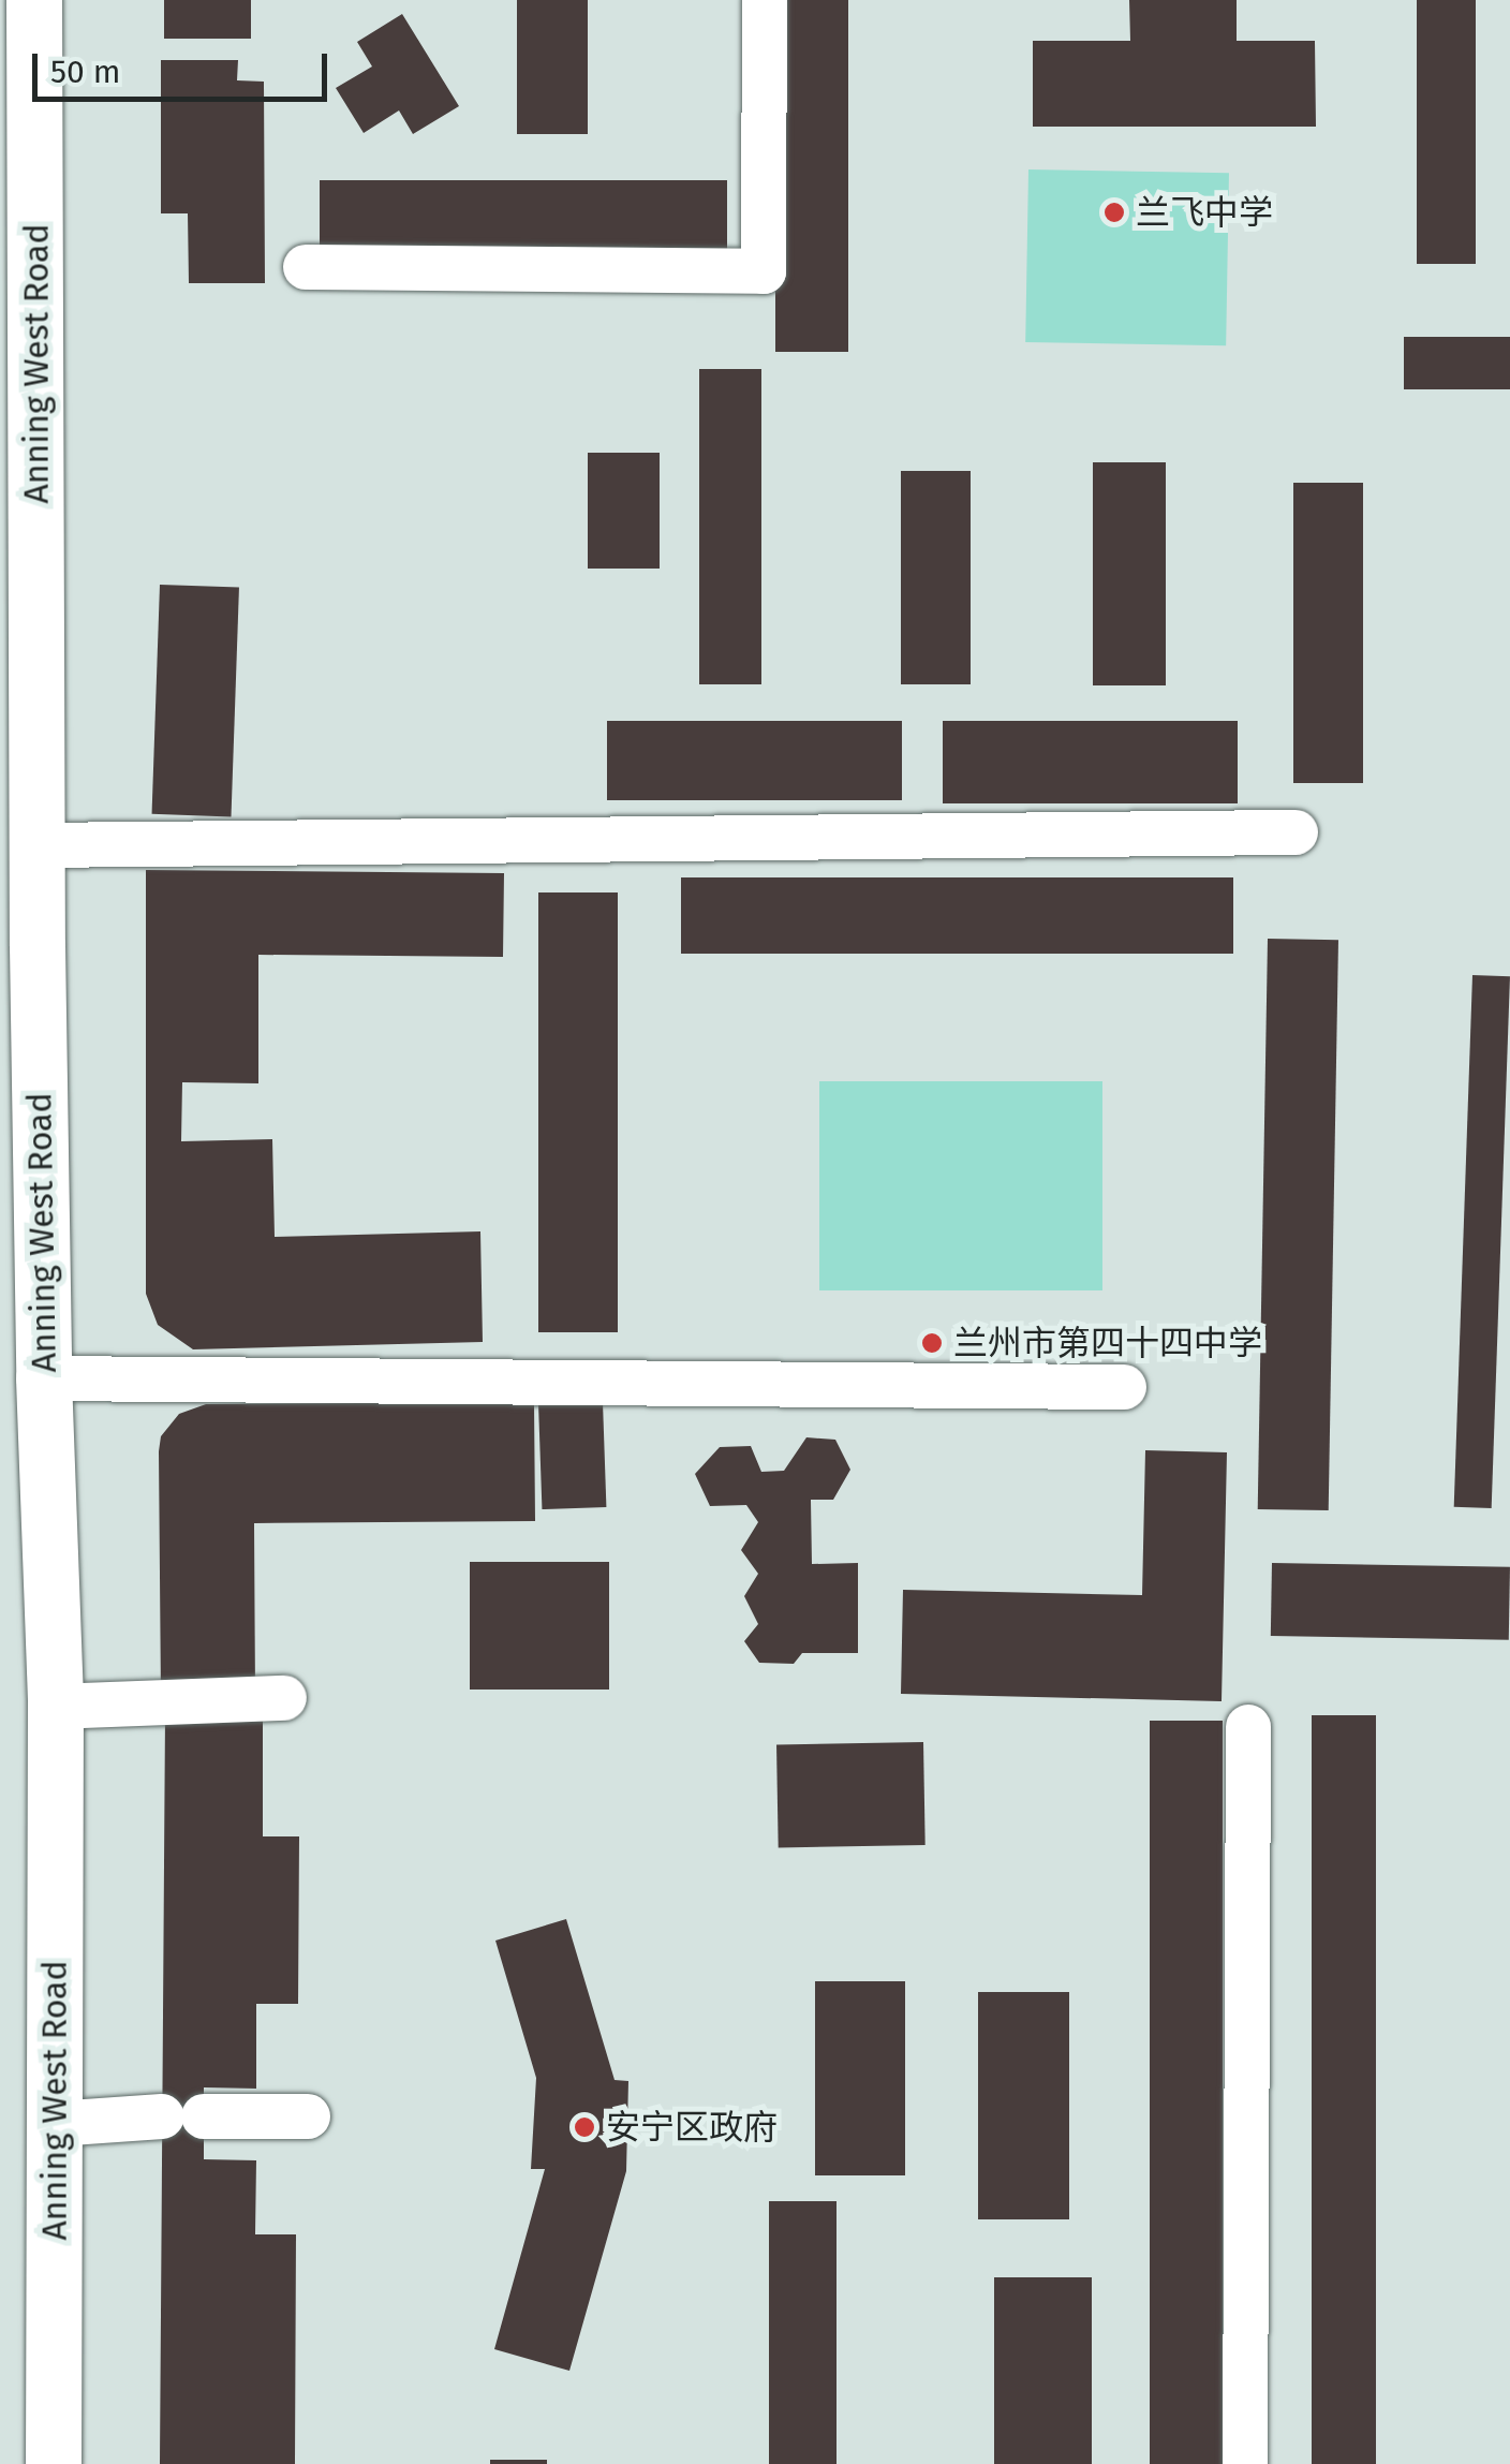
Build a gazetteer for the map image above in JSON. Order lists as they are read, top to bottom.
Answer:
{
  "streets": {
    "main road": ["Anning West Road"]
  },
  "places": ["兰飞中学", "兰州市第四十四中学", "安宁区政府"],
  "scale_bar": "50 m"
}
